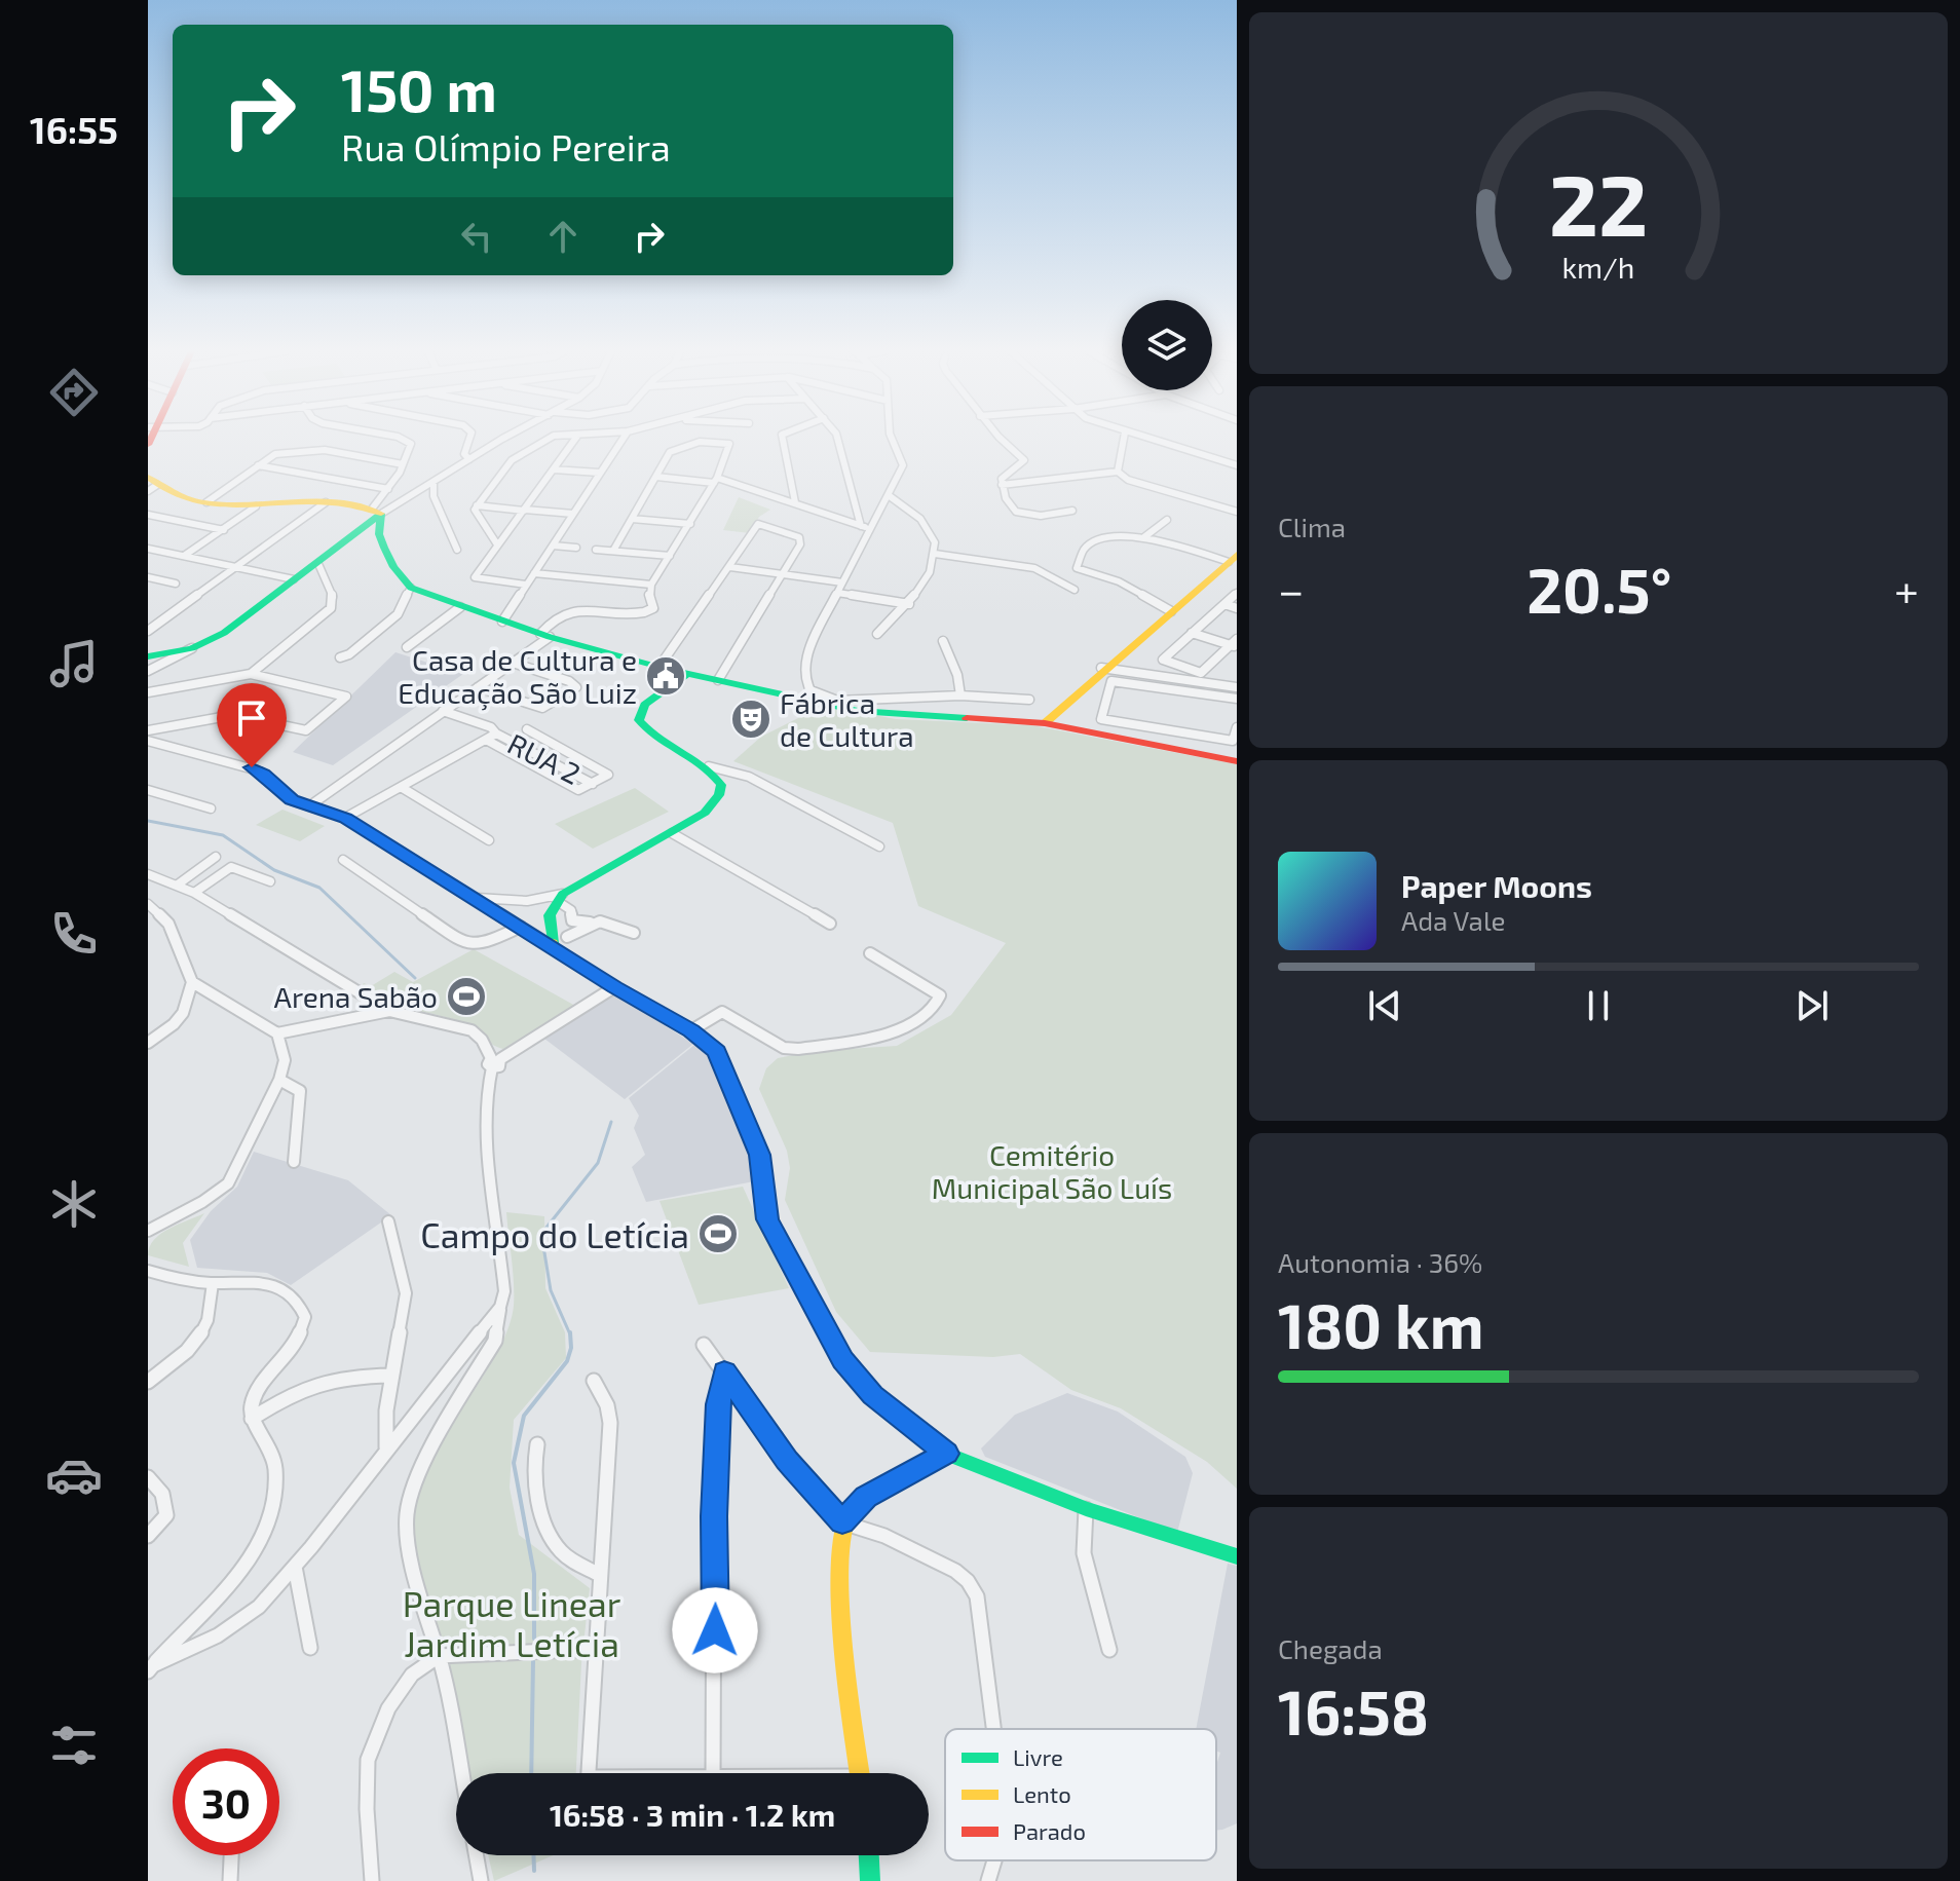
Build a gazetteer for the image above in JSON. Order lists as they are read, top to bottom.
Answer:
{
  "streets": {
    "street": ["RUA 2"]
  },
  "parks": ["Cemitério Municipal São Luís", "Parque Linear Jardim Letícia"],
  "places": {
    "public building": ["Casa de Cultura e Educação São Luiz"],
    "theatre": ["Fábrica de Cultura"],
    "sports": ["Arena Sabão", "Campo do Letícia"]
  },
  "legend": ["Livre", "Lento", "Parado"],
  "page": {
    "tabs": "16:55",
    "turn": ["150 m", "Rua Olímpio Pereira"],
    "tile": [
      "Clima",
      ["Autonomia · 36%", "180 km"],
      ["Chegada", "16:58"]
    ],
    "heat": ["−", "20.5°", "+"],
    "song": ["Paper Moons", "Ada Vale"],
    "limit": "30",
    "trip": "16:58 · 3 min · 1.2 km",
    "gauge": ["22", "km/h"]
  }
}
